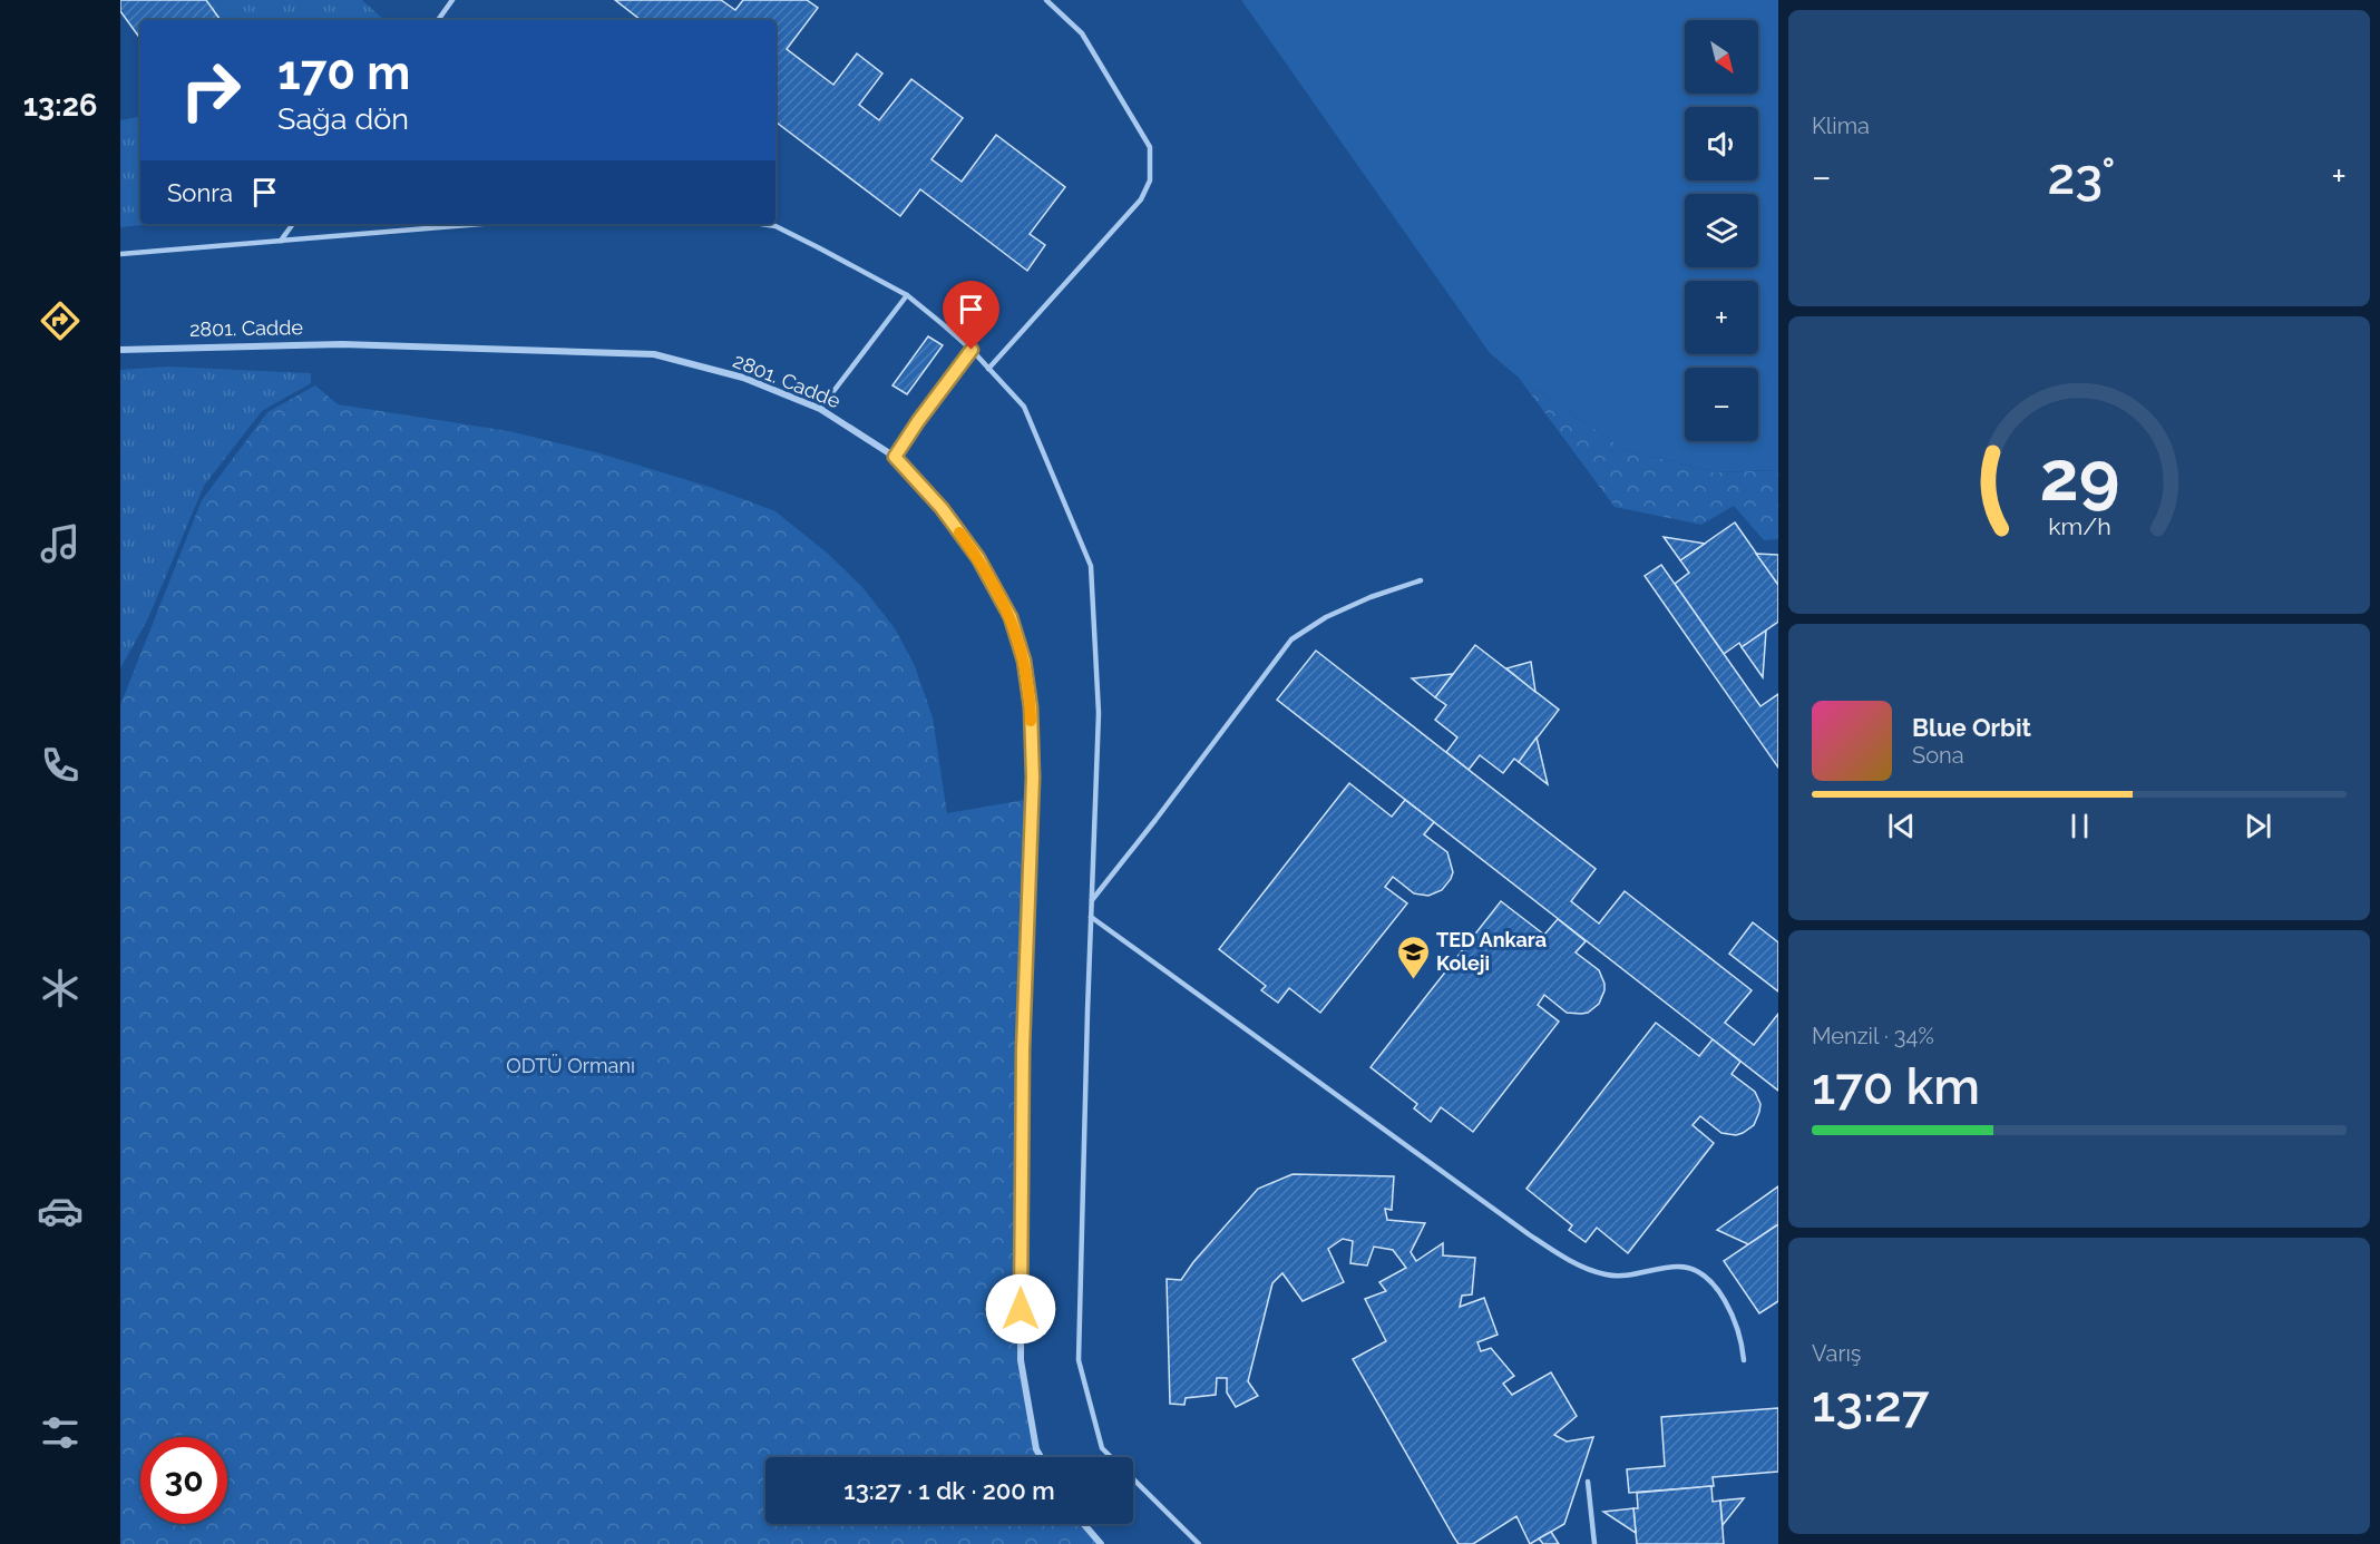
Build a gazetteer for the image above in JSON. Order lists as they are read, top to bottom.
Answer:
{
  "streets": {
    "street": ["2801. Cadde"]
  },
  "parks": ["ODTÜ Ormanı"],
  "places": {
    "school or university": ["TED Ankara Koleji"]
  },
  "north": "bottom right",
  "page": {
    "tabs": "13:26",
    "tile": [
      "Klima",
      ["Menzil · 34%", "170 km"],
      ["Varış", "13:27"]
    ],
    "map_buttons": ["+", "−"],
    "turn": ["170 m", "Sağa dön"],
    "heat": ["−", "23°", "+"],
    "then": "Sonra",
    "song": ["Blue Orbit", "Sona"],
    "limit": "30",
    "trip": "13:27 · 1 dk · 200 m",
    "gauge": ["29", "km/h"]
  }
}
